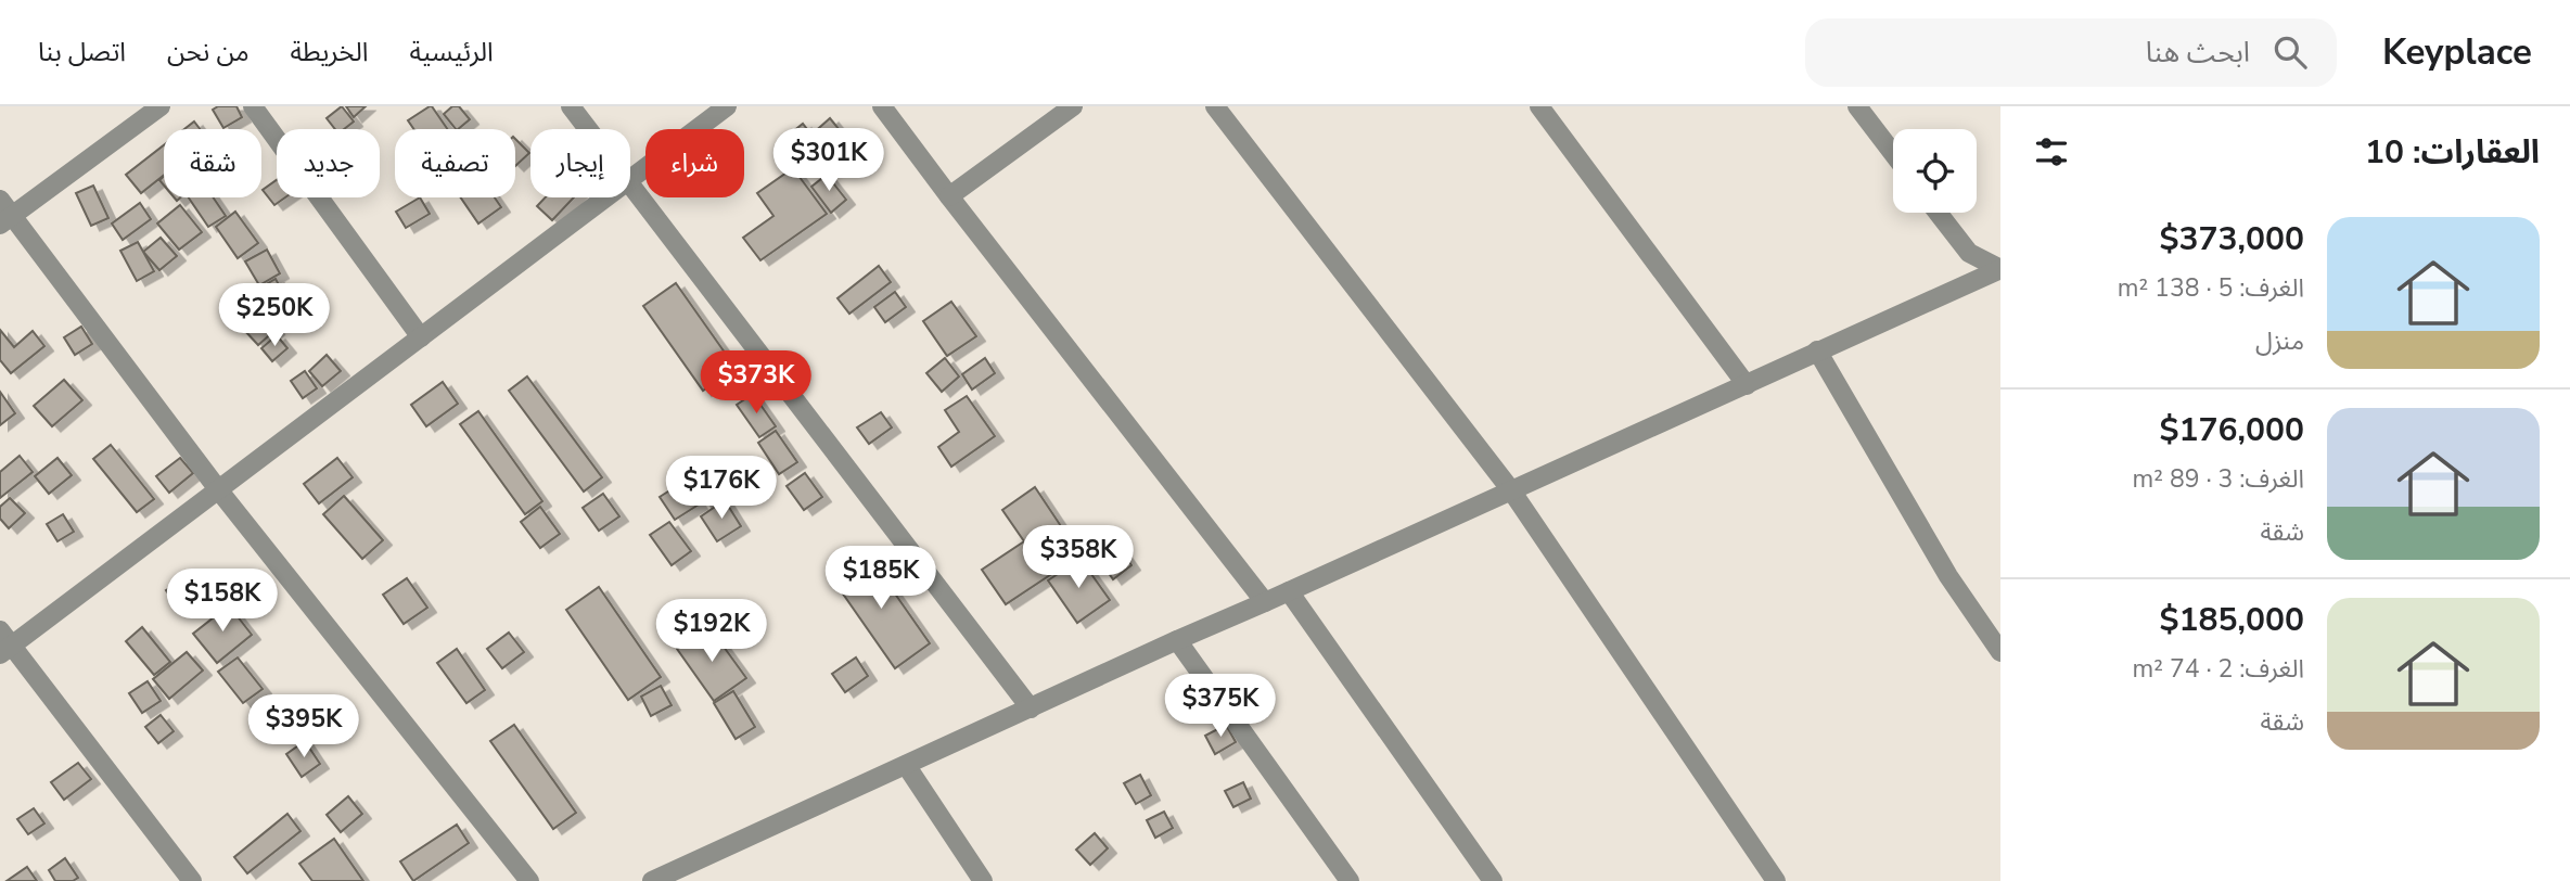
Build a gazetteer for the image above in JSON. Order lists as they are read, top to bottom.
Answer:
{
  "page": {
    "header": "Keyplace",
    "search": "ابحث هنا",
    "nav": [
      "الرئيسية",
      "الخريطة",
      "من نحن",
      "اتصل بنا"
    ],
    "heading": "العقارات: 10",
    "price": [
      "$301K",
      "$250K",
      "$373K",
      "$176K",
      "$358K",
      "$185K",
      "$158K",
      "$192K",
      "$375K",
      "$395K"
    ],
    "chip": [
      "شراء",
      "إيجار",
      "تصفية",
      "جديد",
      "شقة"
    ],
    "list": [
      {
        "name": "$373,000",
        "note": "الغرف: 5 · 138 m² · منزل"
      },
      {
        "name": "$176,000",
        "note": "الغرف: 3 · 89 m² · شقة"
      },
      {
        "name": "$185,000",
        "note": "الغرف: 2 · 74 m² · شقة"
      }
    ]
  }
}
